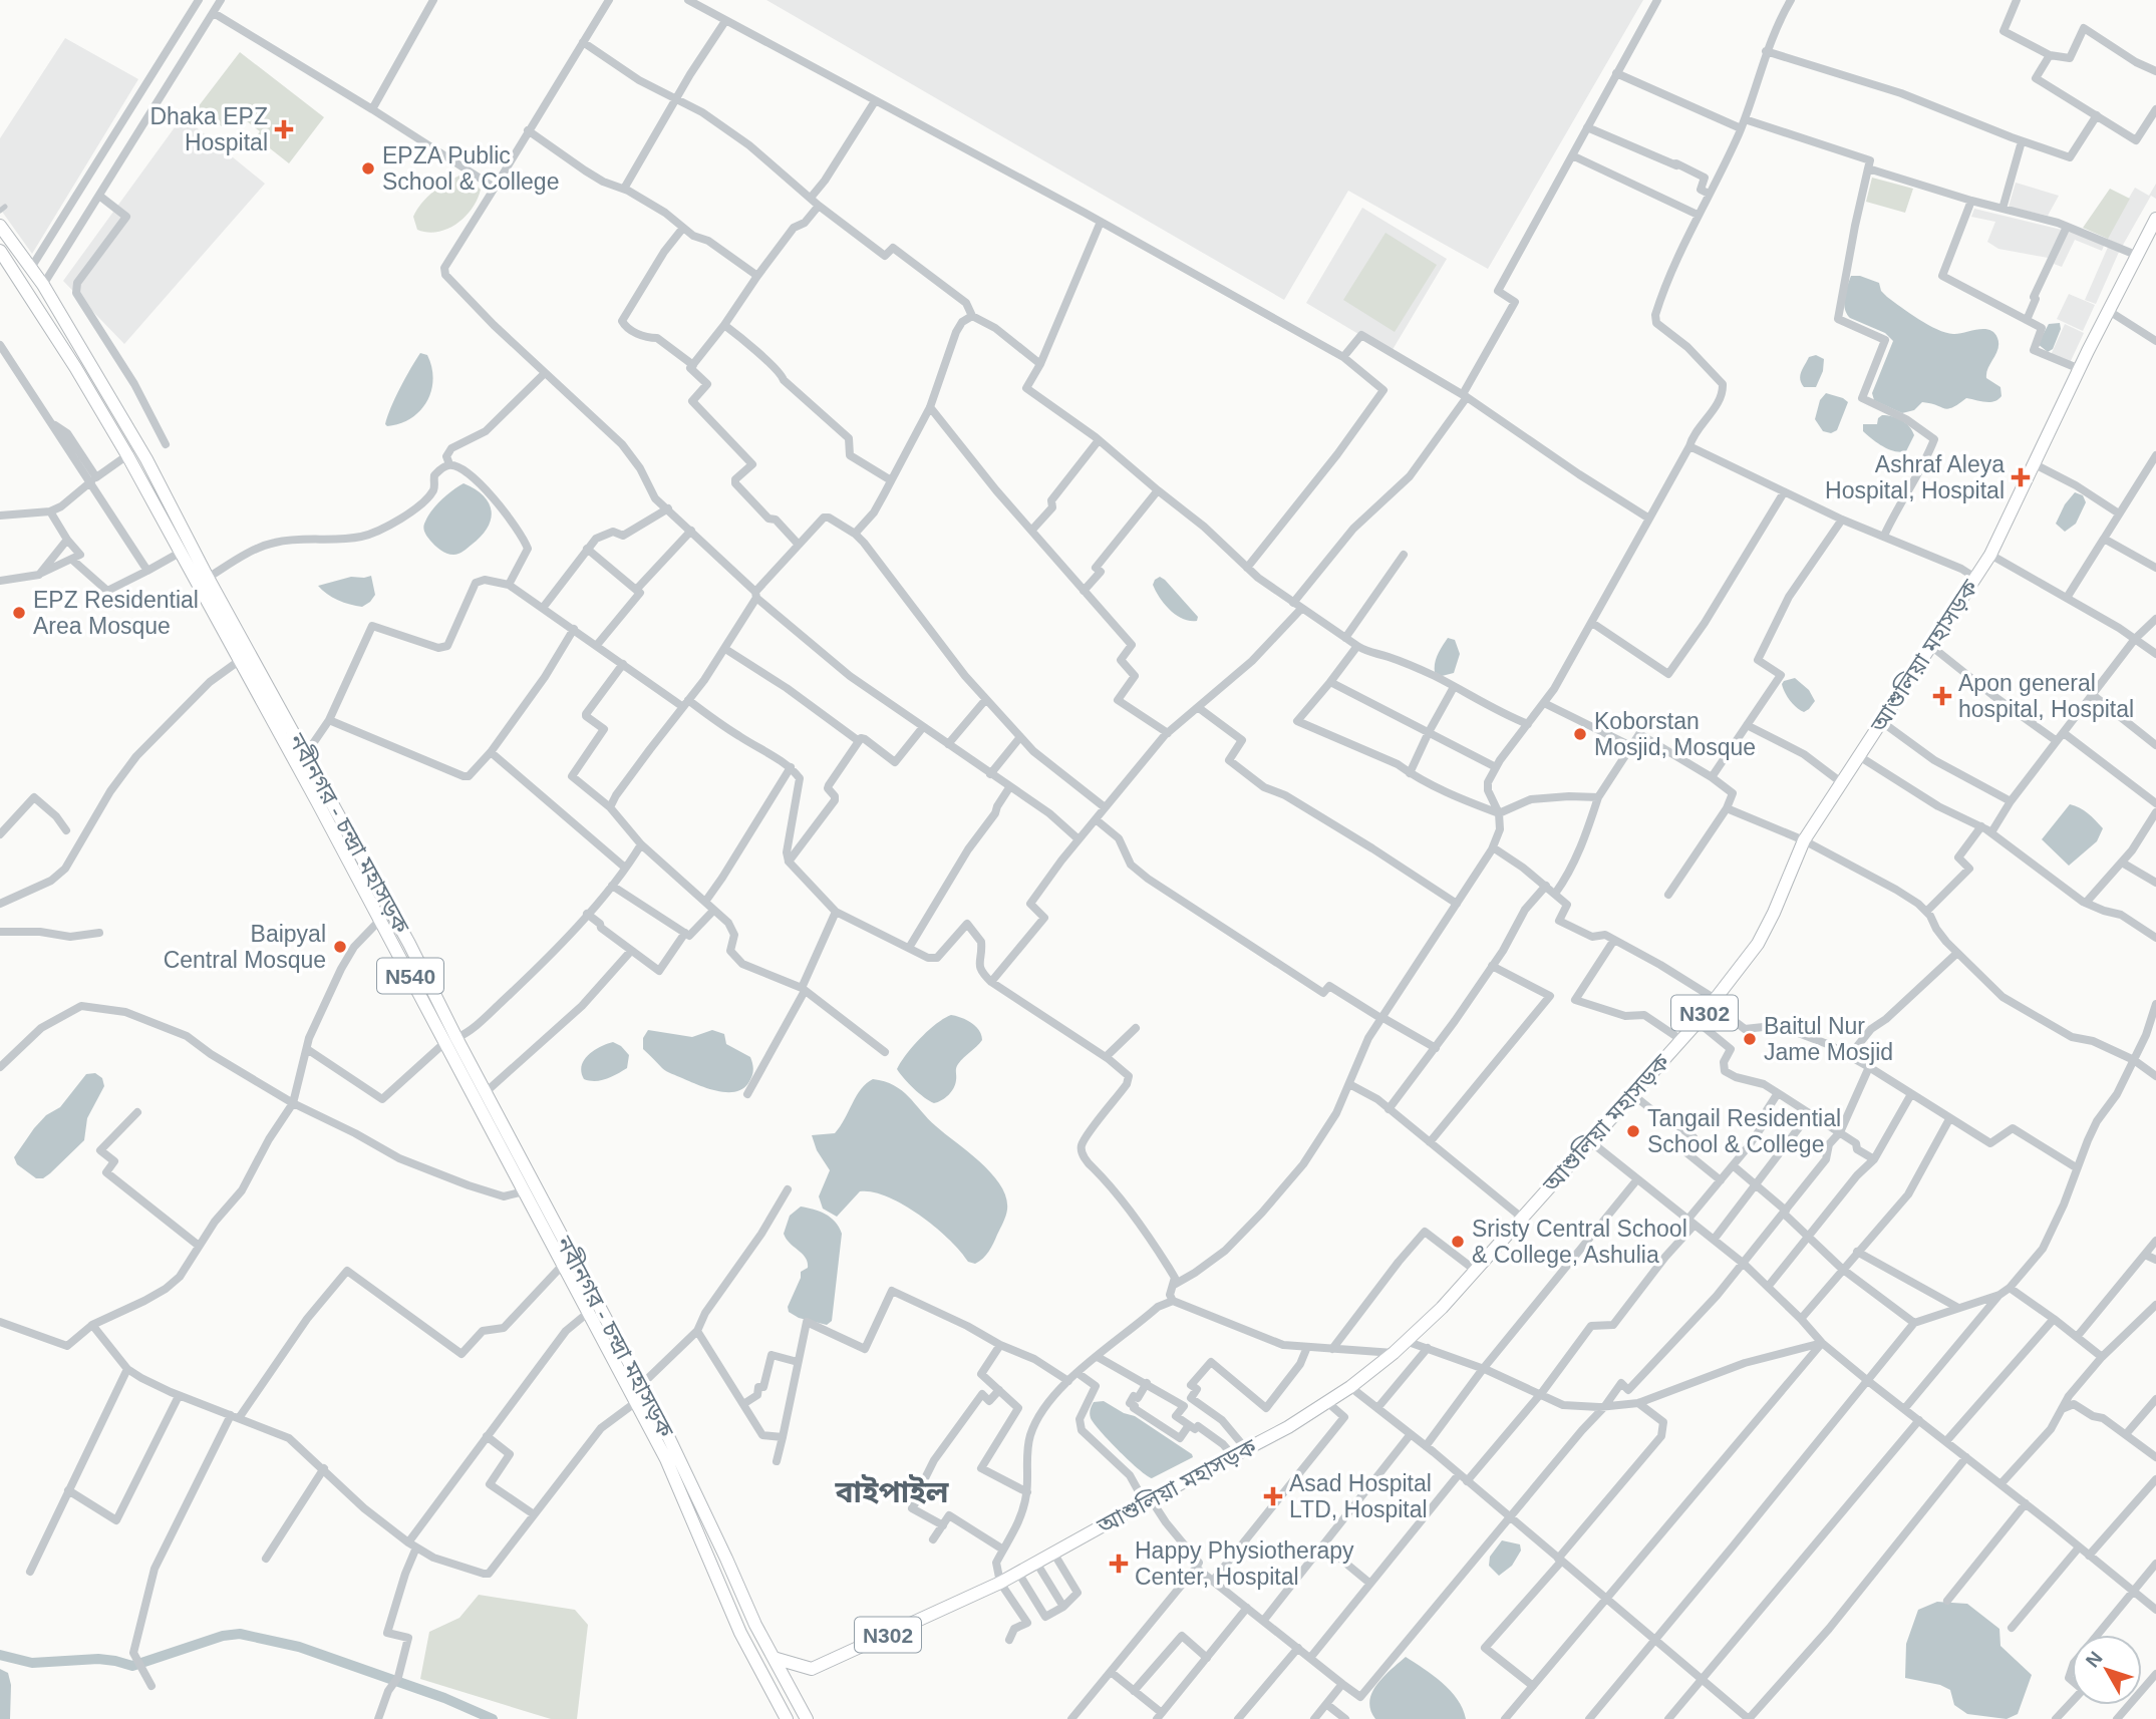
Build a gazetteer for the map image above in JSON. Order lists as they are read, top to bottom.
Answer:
{
  "streets": {
    "highway": [
      "আশুলিয়া মহাসড়ক",
      "নবীনগর - চন্দ্রা মহাসড়ক",
      "N540",
      "N302"
    ]
  },
  "crossings": [
    ["আশুলিয়া মহাসড়ক", "N302"],
    ["নবীনগর - চন্দ্রা মহাসড়ক", "N302"]
  ],
  "districts": ["বাইপাইল"],
  "places": {
    "health": [
      "Dhaka EPZ Hospital",
      "Ashraf Aleya Hospital, Hospital",
      "Apon general hospital, Hospital",
      "Asad Hospital LTD, Hospital",
      "Happy Physiotherapy Center, Hospital"
    ],
    "other": [
      "EPZA Public School & College",
      "EPZ Residential Area Mosque",
      "Koborstan Mosjid, Mosque",
      "Baipyal Central Mosque",
      "Baitul Nur Jame Mosjid",
      "Tangail Residential School & College",
      "Sristy Central School & College, Ashulia"
    ]
  },
  "north": "top left"
}
